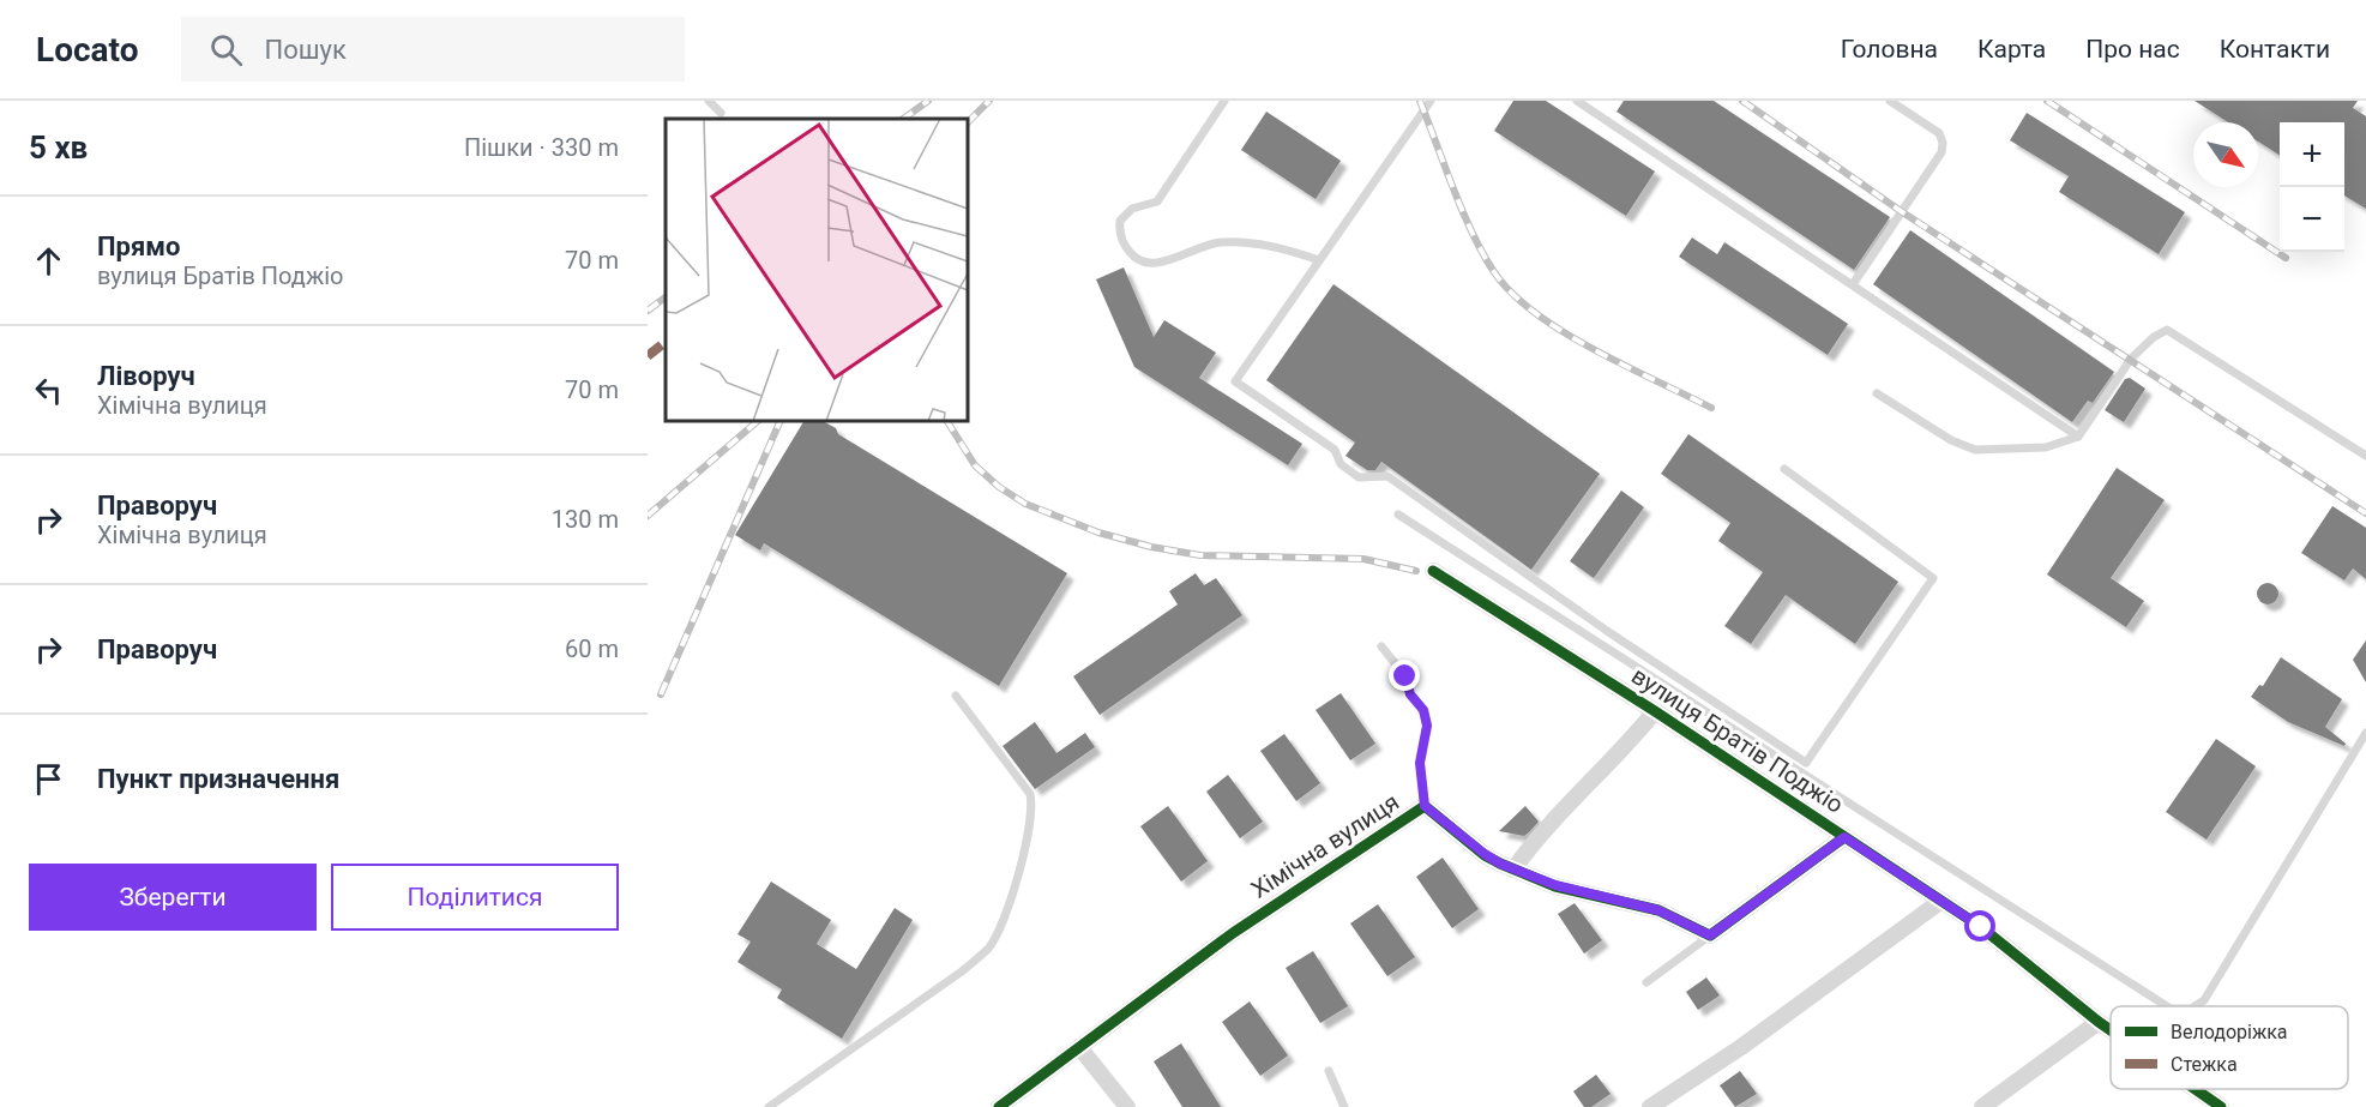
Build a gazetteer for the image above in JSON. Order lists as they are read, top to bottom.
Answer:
{
  "streets": {
    "street": ["вулиця Братів Поджіо", "Хімічна вулиця"]
  },
  "legend": ["Велодоріжка", "Стежка"],
  "north": "bottom right",
  "page": {
    "header": "Locato",
    "search": "Пошук",
    "nav": [
      "Головна",
      "Карта",
      "Про нас",
      "Контакти"
    ],
    "heading": ["5 хв", "Пішки · 330 m"],
    "map_buttons": ["+", "−"],
    "list": [
      ["Прямо", "вулиця Братів Поджіо", "70 m"],
      ["Ліворуч", "Хімічна вулиця", "70 m"],
      ["Праворуч", "Хімічна вулиця", "130 m"],
      ["Праворуч", "60 m"],
      "Пункт призначення"
    ],
    "buttons": ["Зберегти", "Поділитися"]
  }
}
